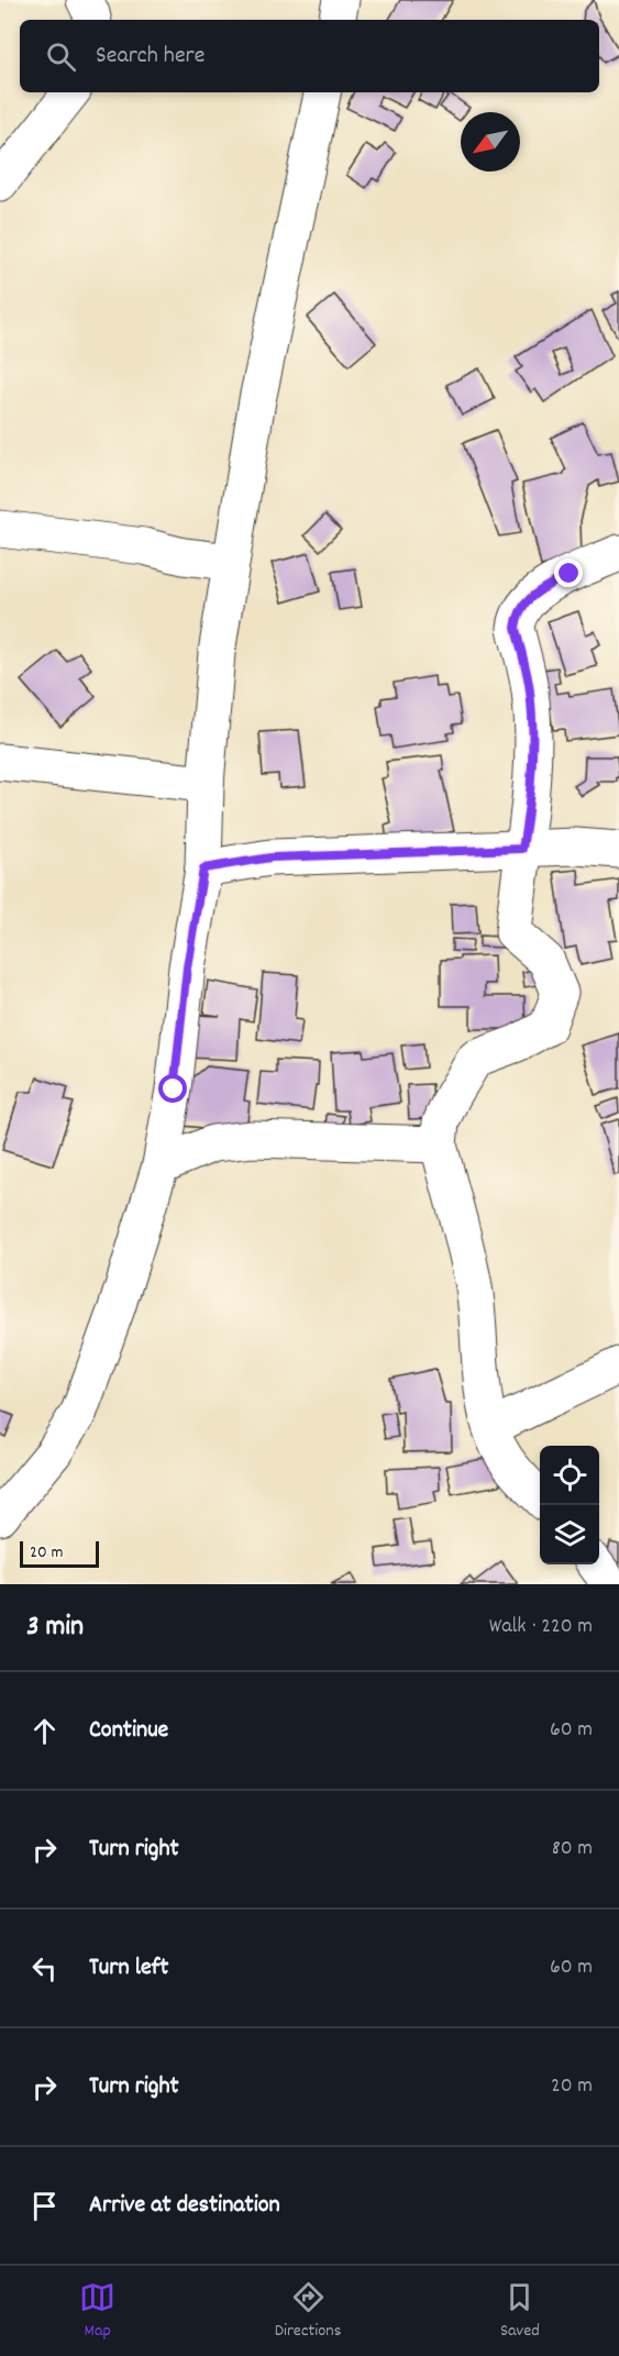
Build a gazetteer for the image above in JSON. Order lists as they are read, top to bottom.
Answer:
{
  "scale_bar": "20 m",
  "north": "bottom left",
  "page": {
    "search": "Search here",
    "scale": "20 m",
    "heading": ["3 min", "Walk · 220 m"],
    "list": [
      ["Continue", "60 m"],
      ["Turn right", "80 m"],
      ["Turn left", "60 m"],
      ["Turn right", "20 m"],
      "Arrive at destination"
    ],
    "nav": ["Map", "Directions", "Saved"]
  }
}
